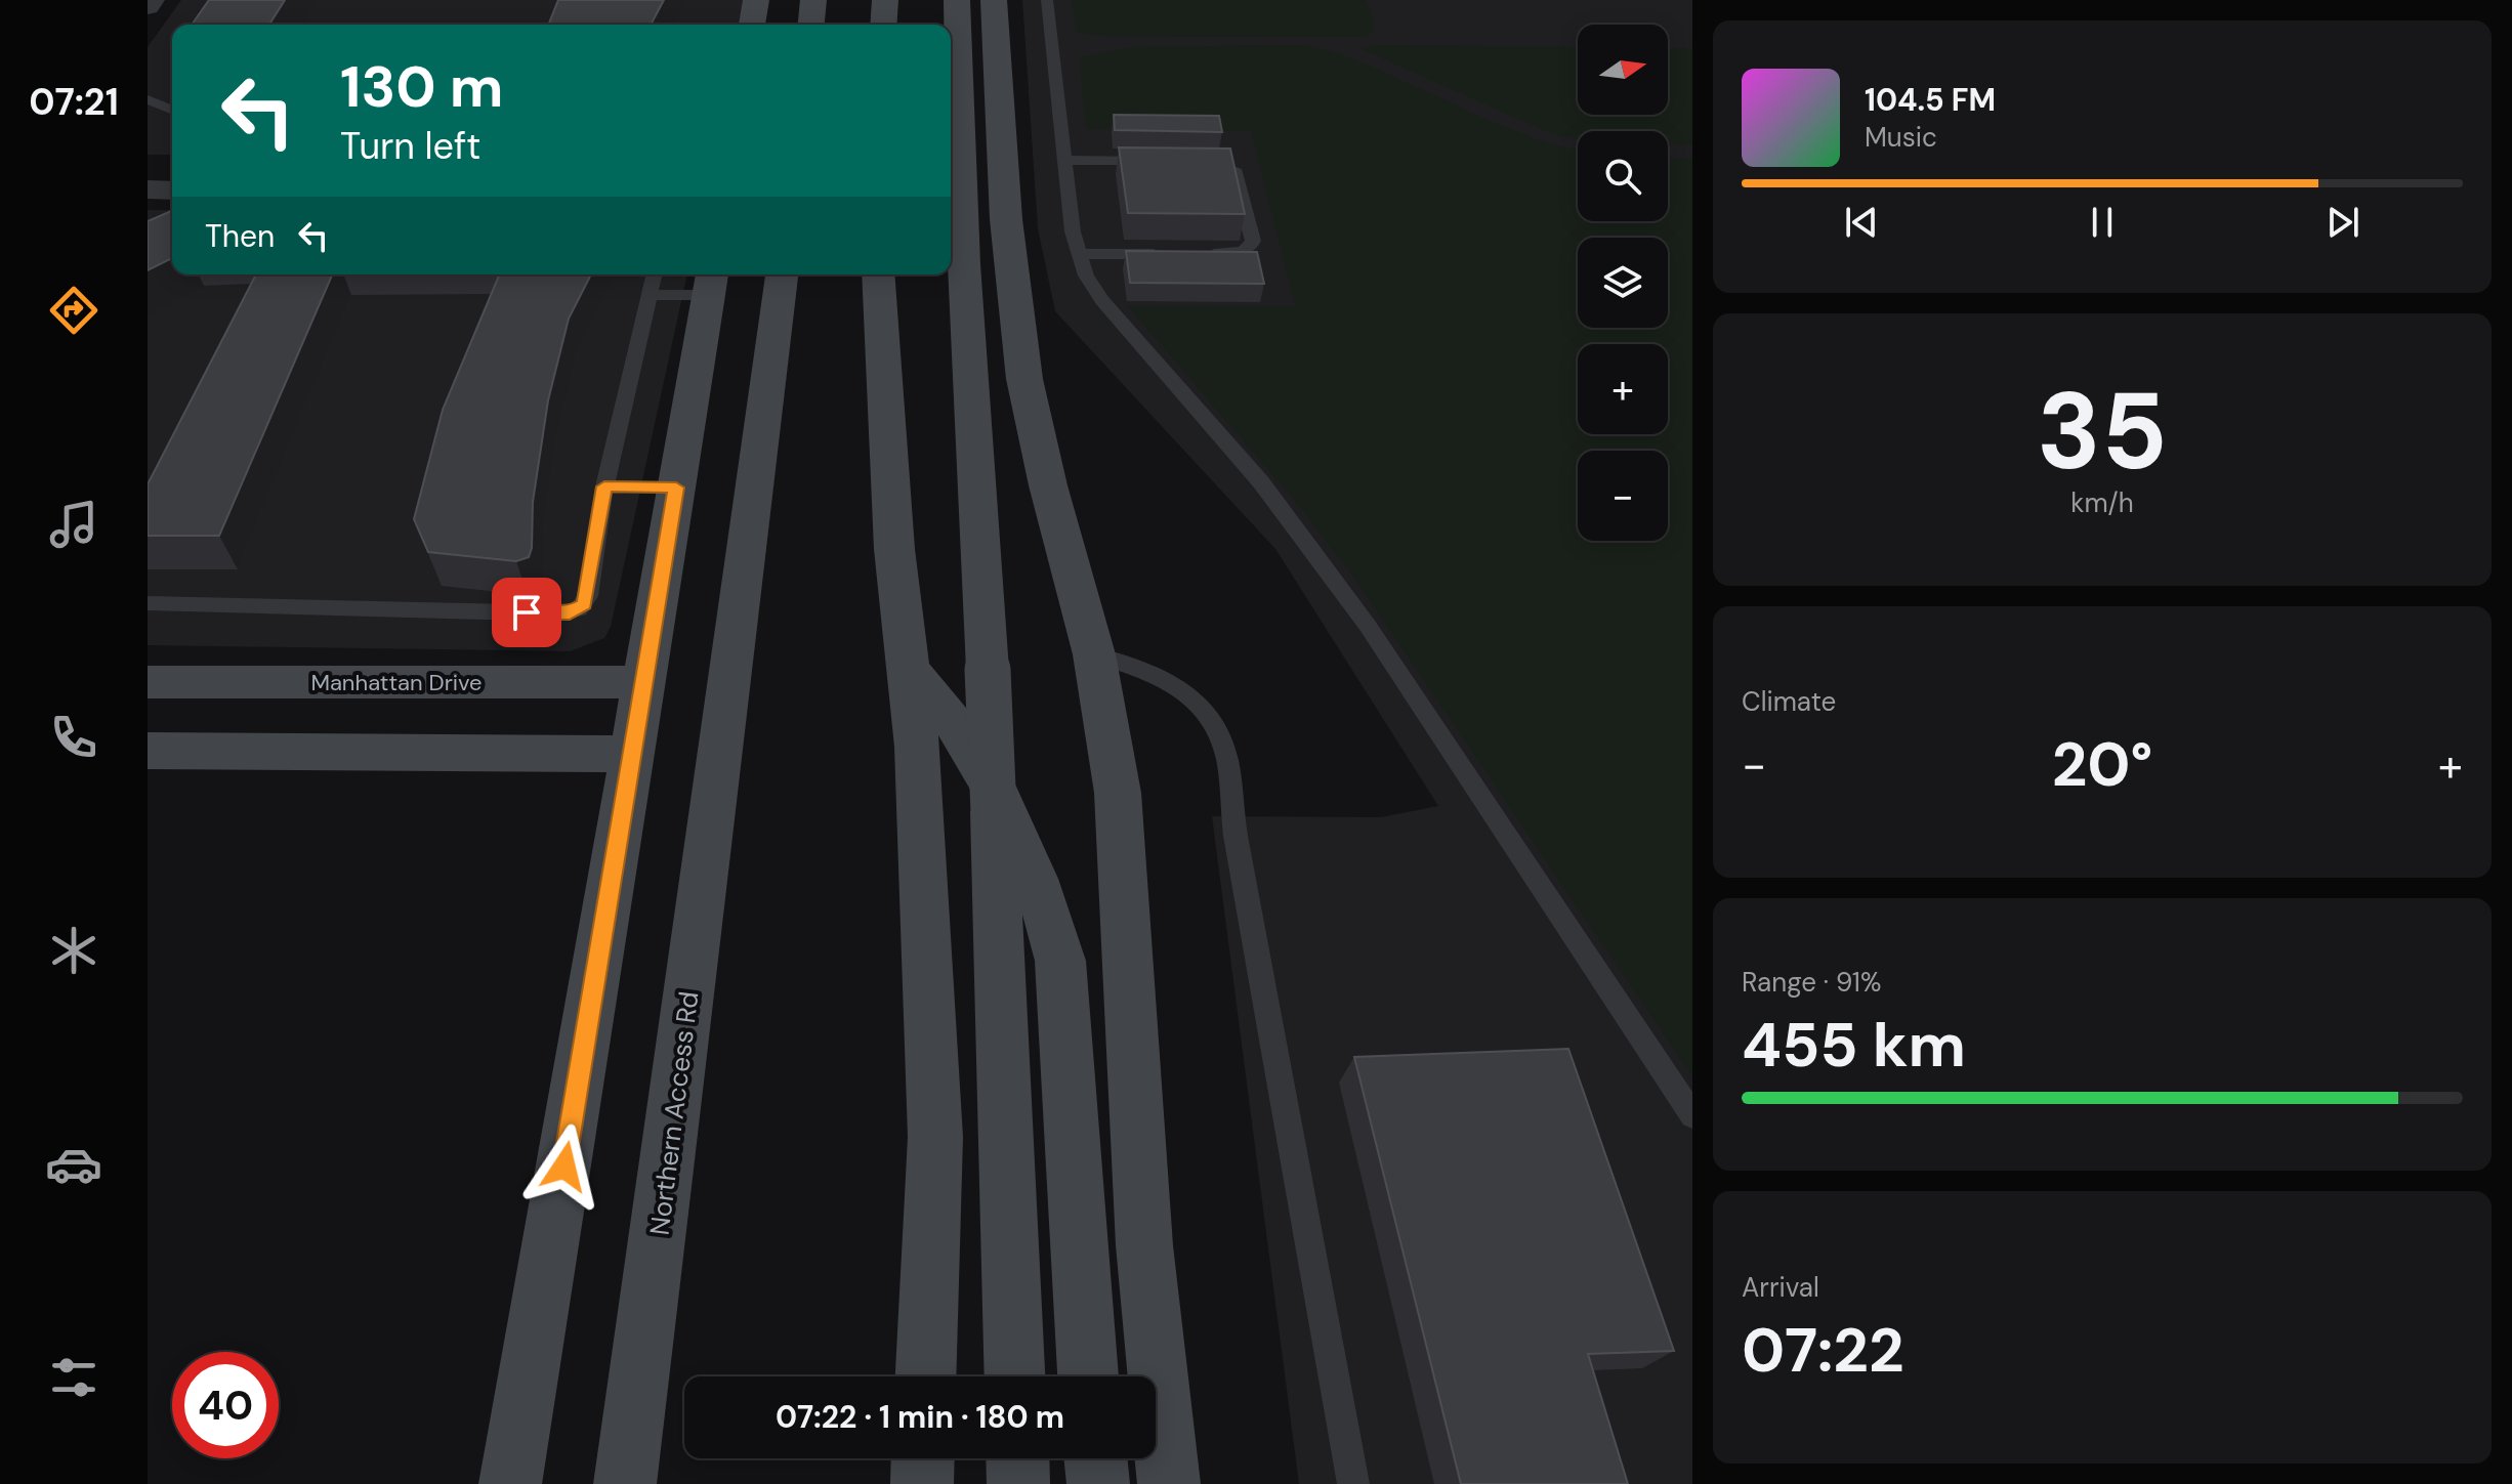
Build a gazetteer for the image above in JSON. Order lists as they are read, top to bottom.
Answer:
{
  "streets": {
    "street": ["Manhattan Drive", "Northern Access Rd"]
  },
  "north": "right",
  "page": {
    "tabs": "07:21",
    "map_buttons": ["+", "−"],
    "turn": ["130 m", "Turn left"],
    "song": ["104.5 FM", "Music"],
    "then": "Then",
    "tile": [
      ["35", "km/h"],
      "Climate",
      ["Range · 91%", "455 km"],
      ["Arrival", "07:22"]
    ],
    "heat": ["−", "20°", "+"],
    "limit": "40",
    "trip": "07:22 · 1 min · 180 m"
  }
}
